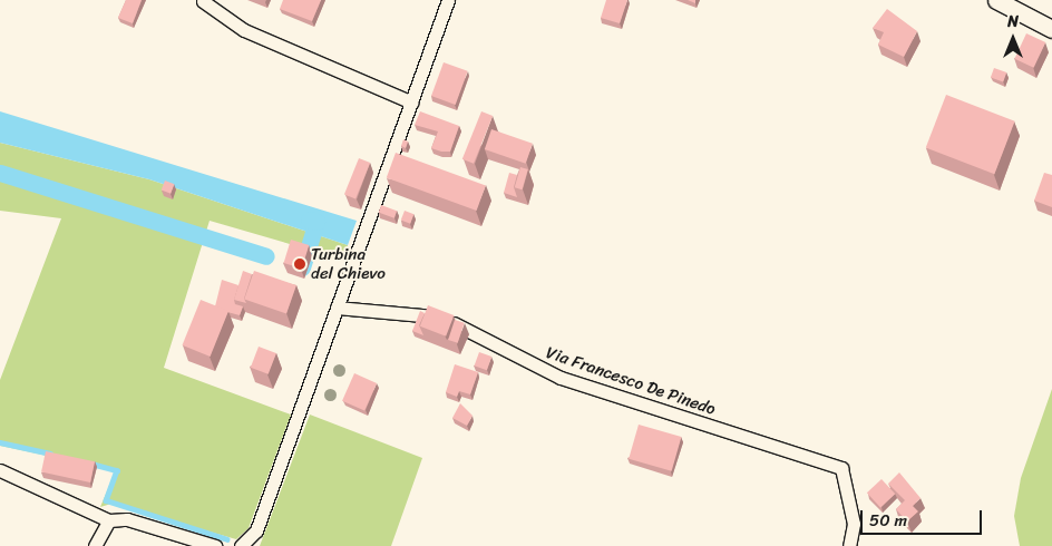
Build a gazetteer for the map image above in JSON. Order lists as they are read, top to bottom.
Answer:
{
  "streets": {
    "street": ["Via Francesco De Pinedo"]
  },
  "places": ["Turbina del Chievo"],
  "scale_bar": "50 m",
  "north": "top"
}
